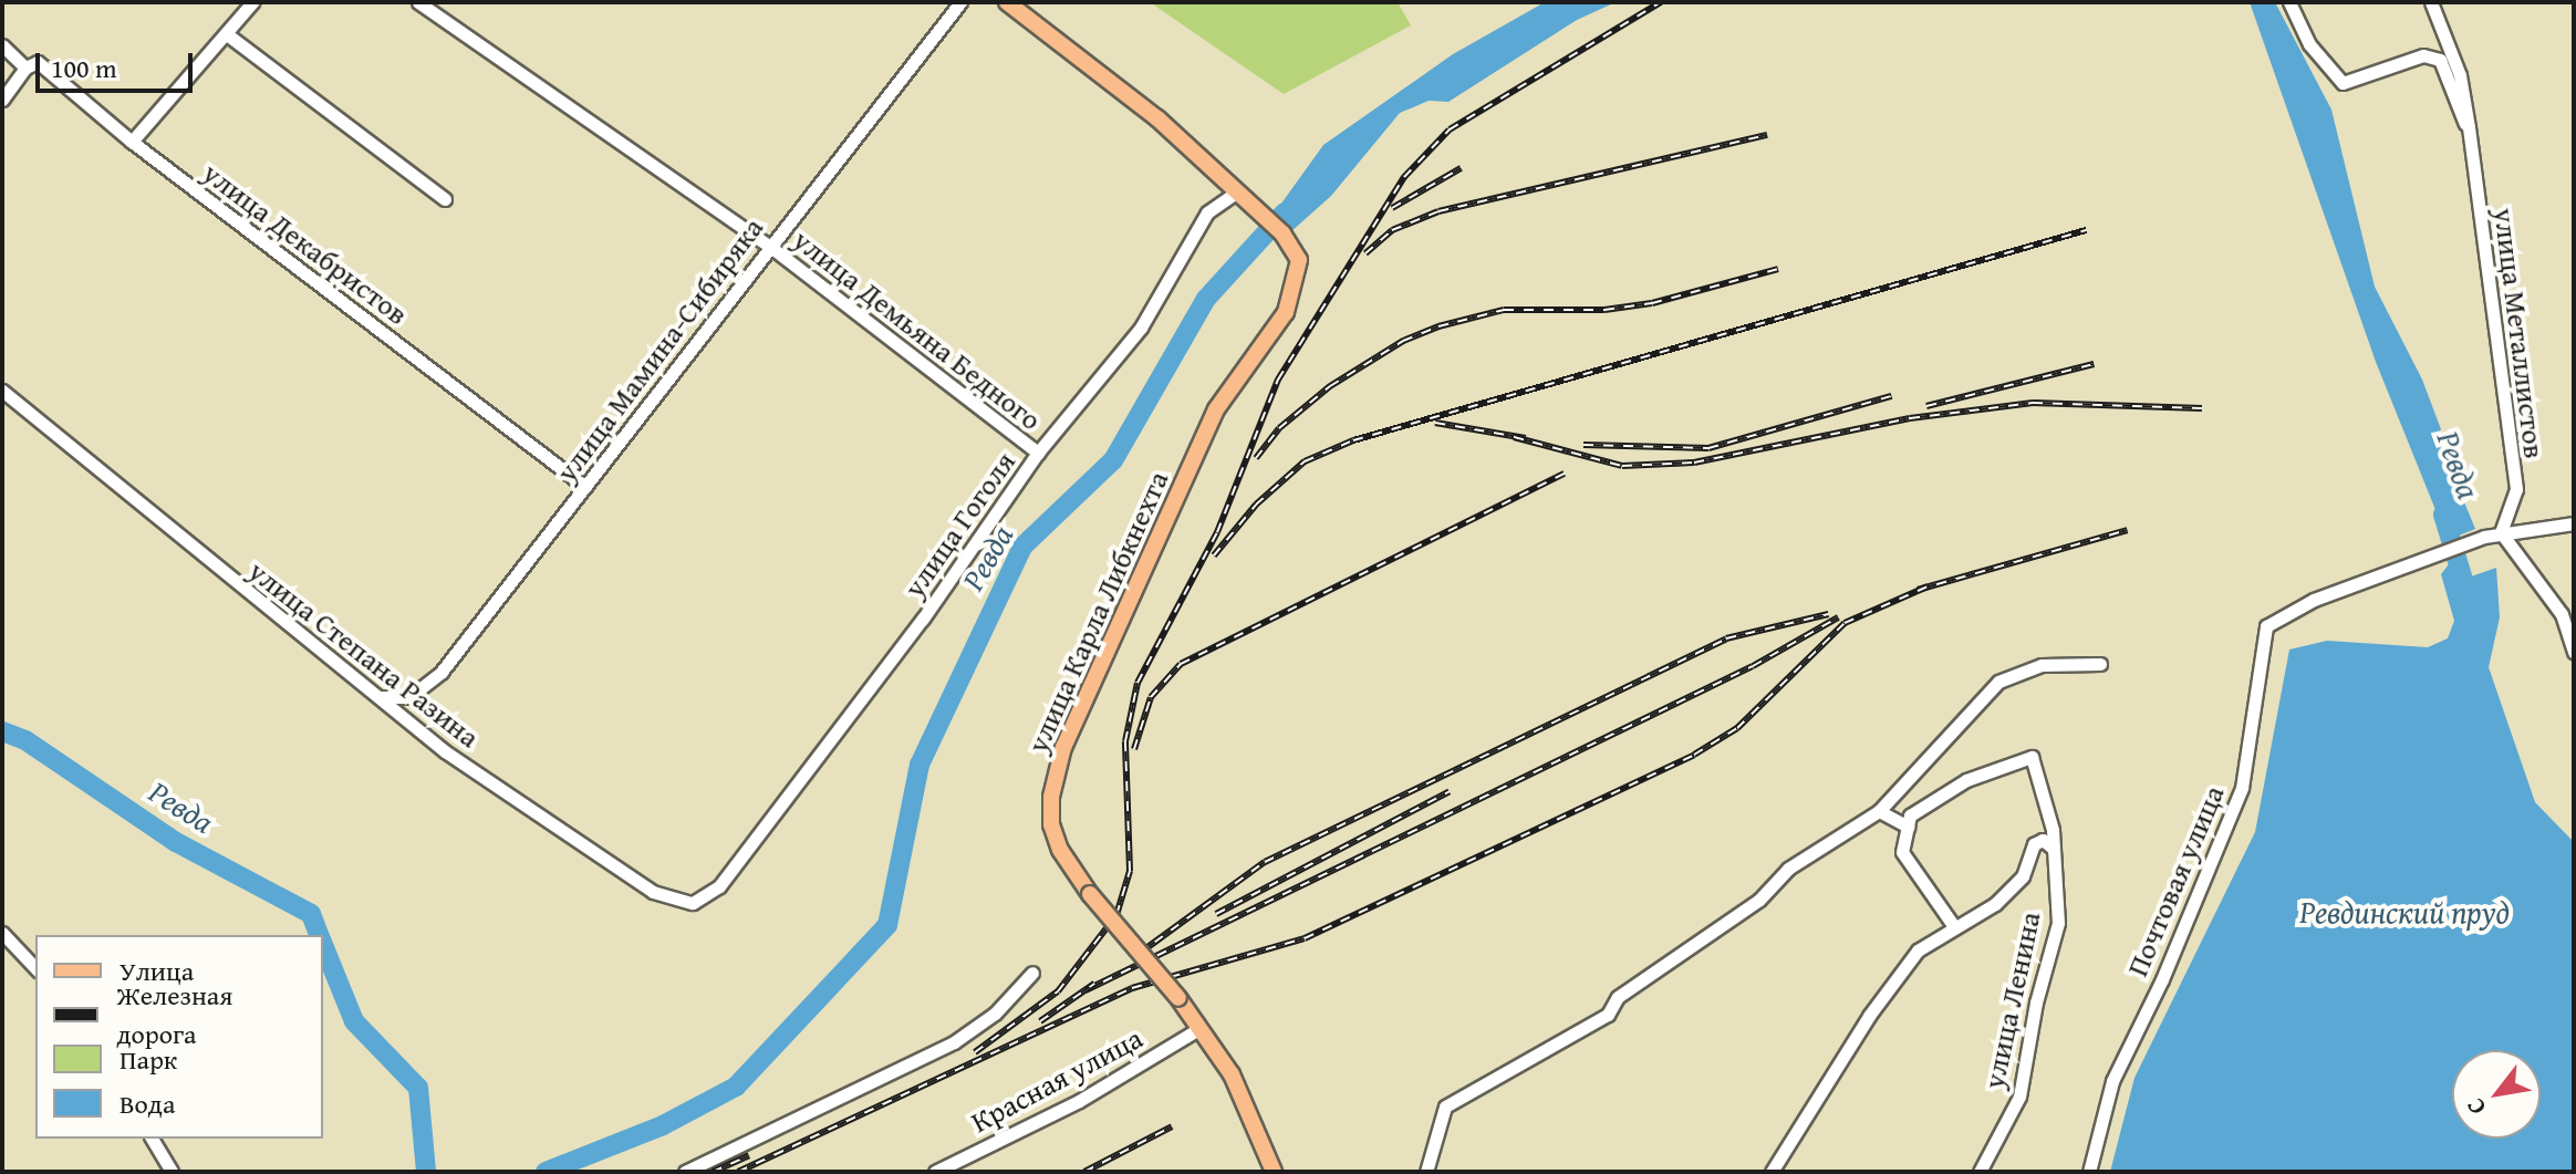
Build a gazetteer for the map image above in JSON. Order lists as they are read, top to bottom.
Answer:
{
  "streets": {
    "main road": ["улица Карла Либкнехта"],
    "street": [
      "улица Декабристов",
      "улица Демьяна Бедного",
      "улица Металлистов",
      "улица Мамина-Сибиряка",
      "улица Гоголя",
      "улица Степана Разина",
      "Почтовая улица",
      "улица Ленина",
      "Красная улица"
    ]
  },
  "crossings": [
    ["улица Декабристов", "улица Мамина-Сибиряка"],
    ["улица Демьяна Бедного", "улица Мамина-Сибиряка"],
    ["улица Демьяна Бедного", "улица Гоголя"],
    ["улица Металлистов", "Почтовая улица"],
    ["улица Мамина-Сибиряка", "улица Степана Разина"],
    ["улица Гоголя", "улица Карла Либкнехта"],
    ["улица Гоголя", "улица Степана Разина"],
    ["улица Карла Либкнехта", "Красная улица"]
  ],
  "water": ["Ревда", "Ревдинский пруд"],
  "legend": [
    "Улица",
    "Железная дорога",
    "Парк",
    "Вода"
  ],
  "scale_bar": "100 m",
  "north": "bottom left"
}
